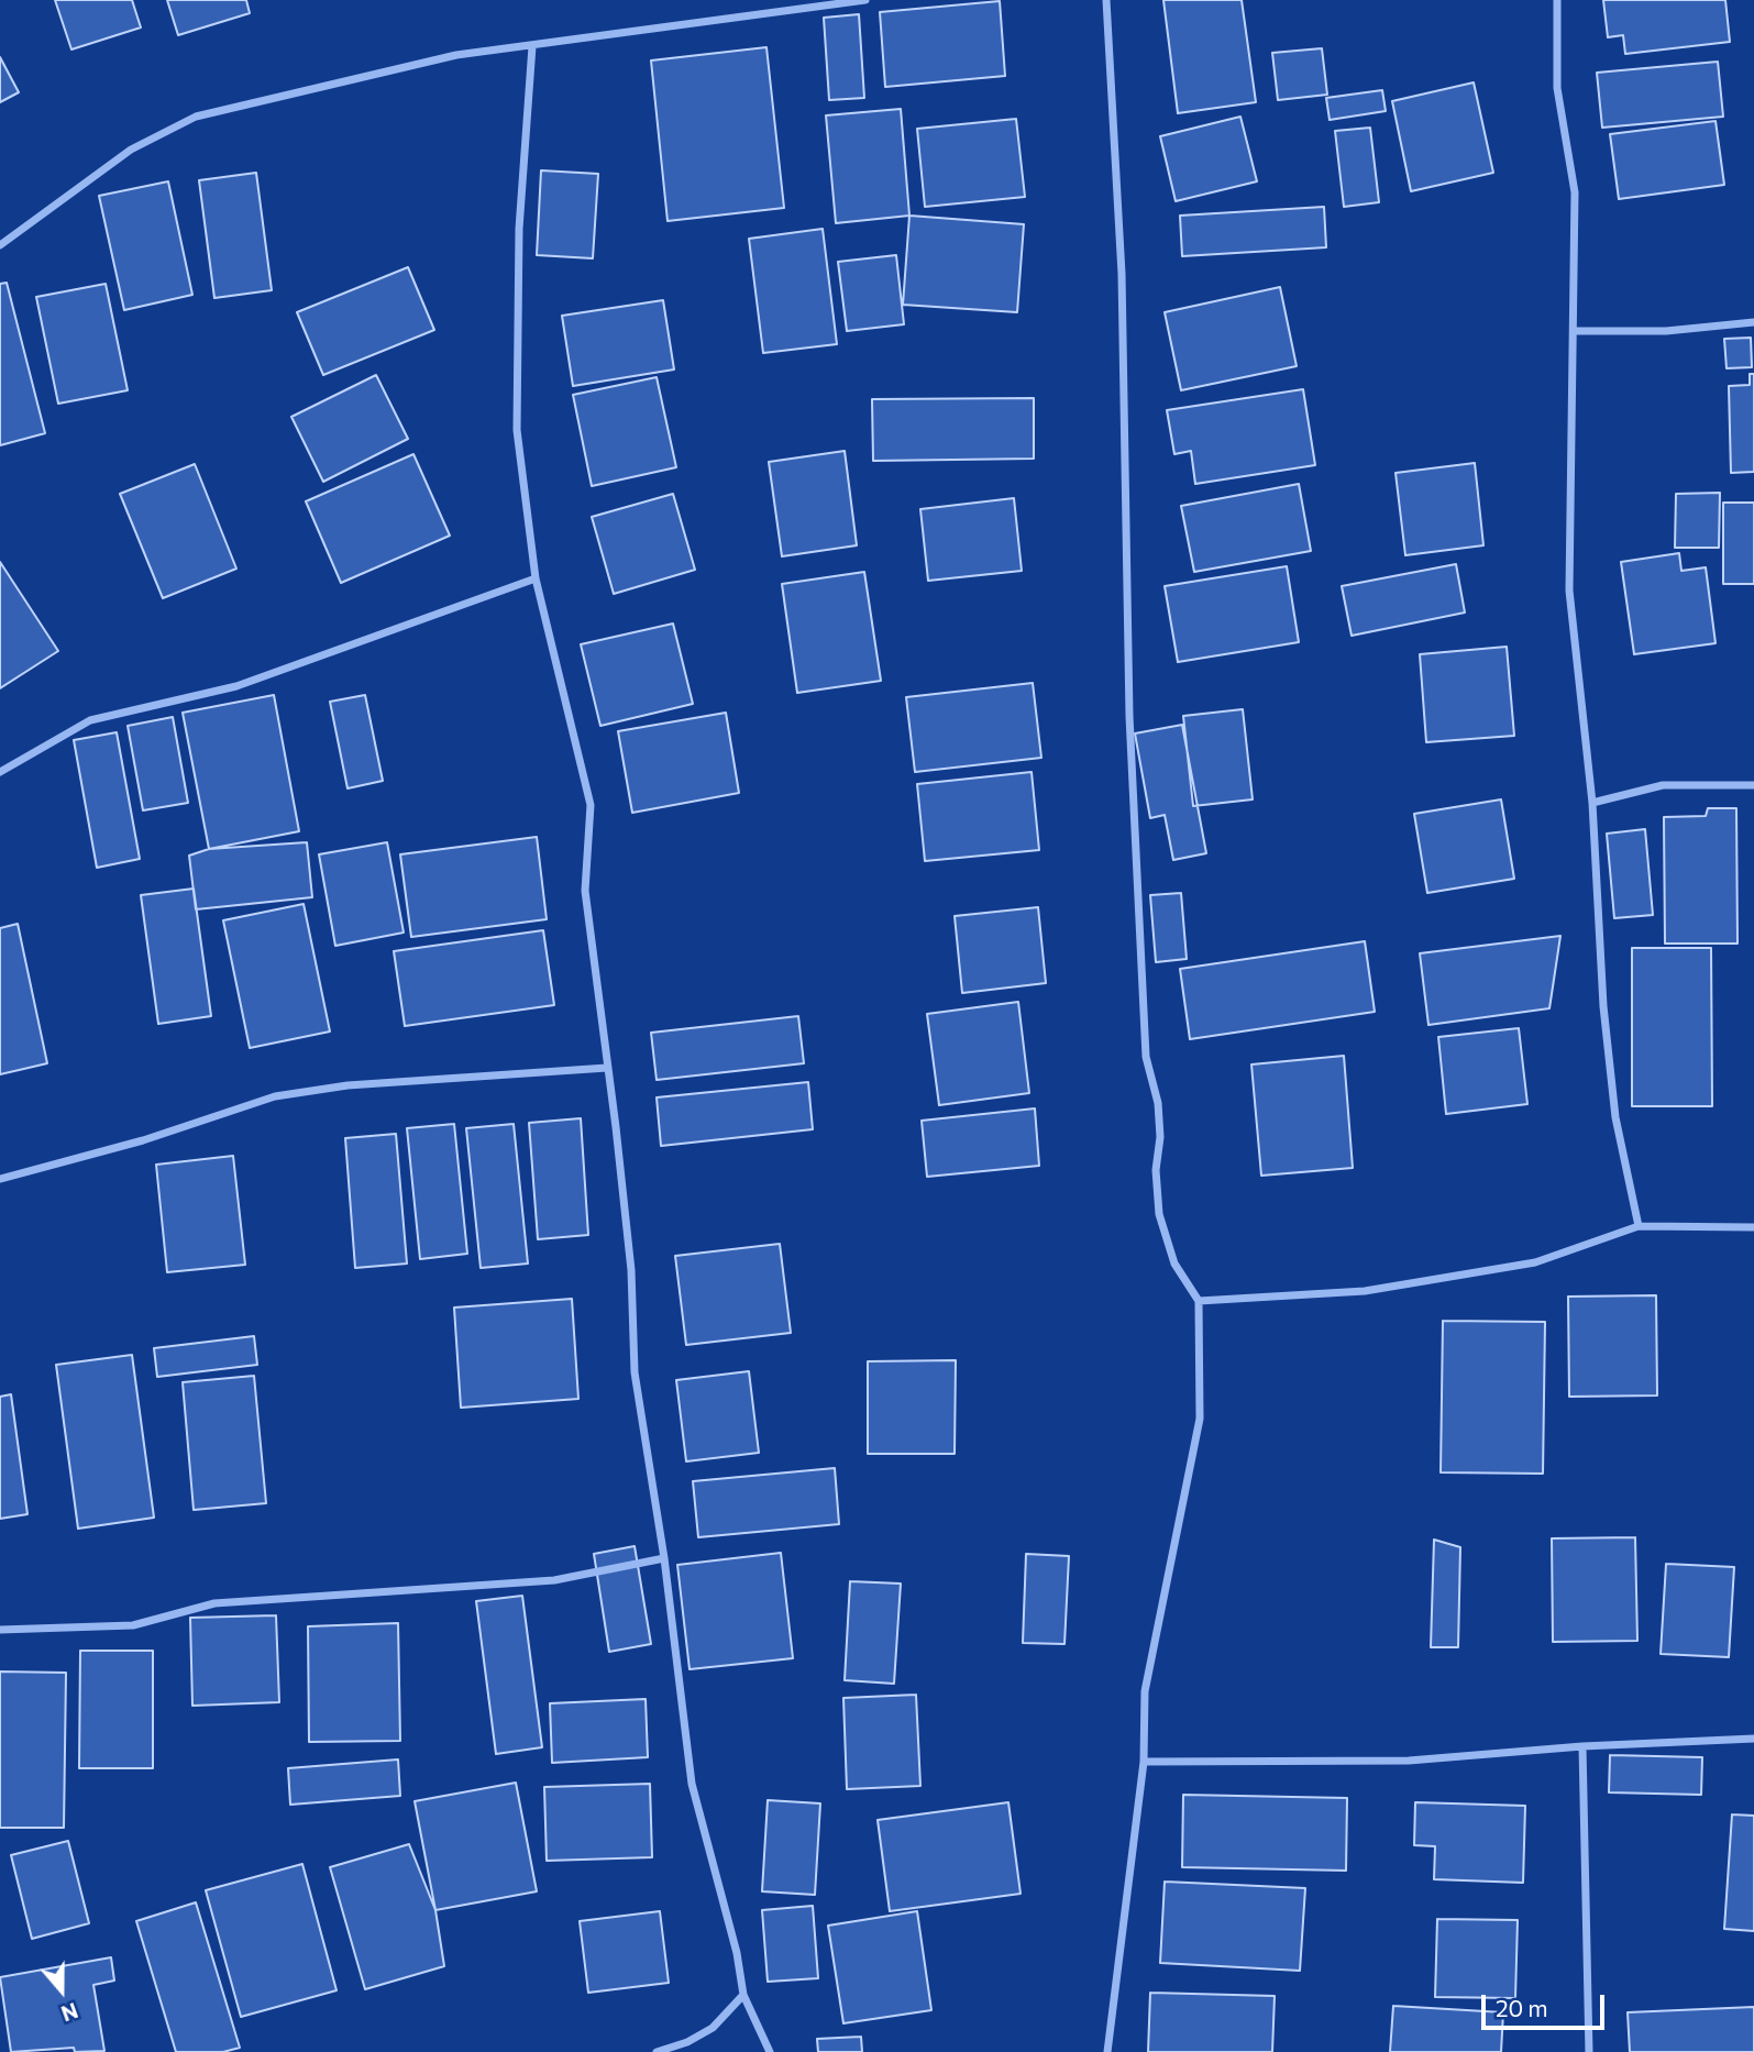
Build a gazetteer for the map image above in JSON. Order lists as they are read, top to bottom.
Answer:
{
  "scale_bar": "20 m",
  "north": "bottom"
}
